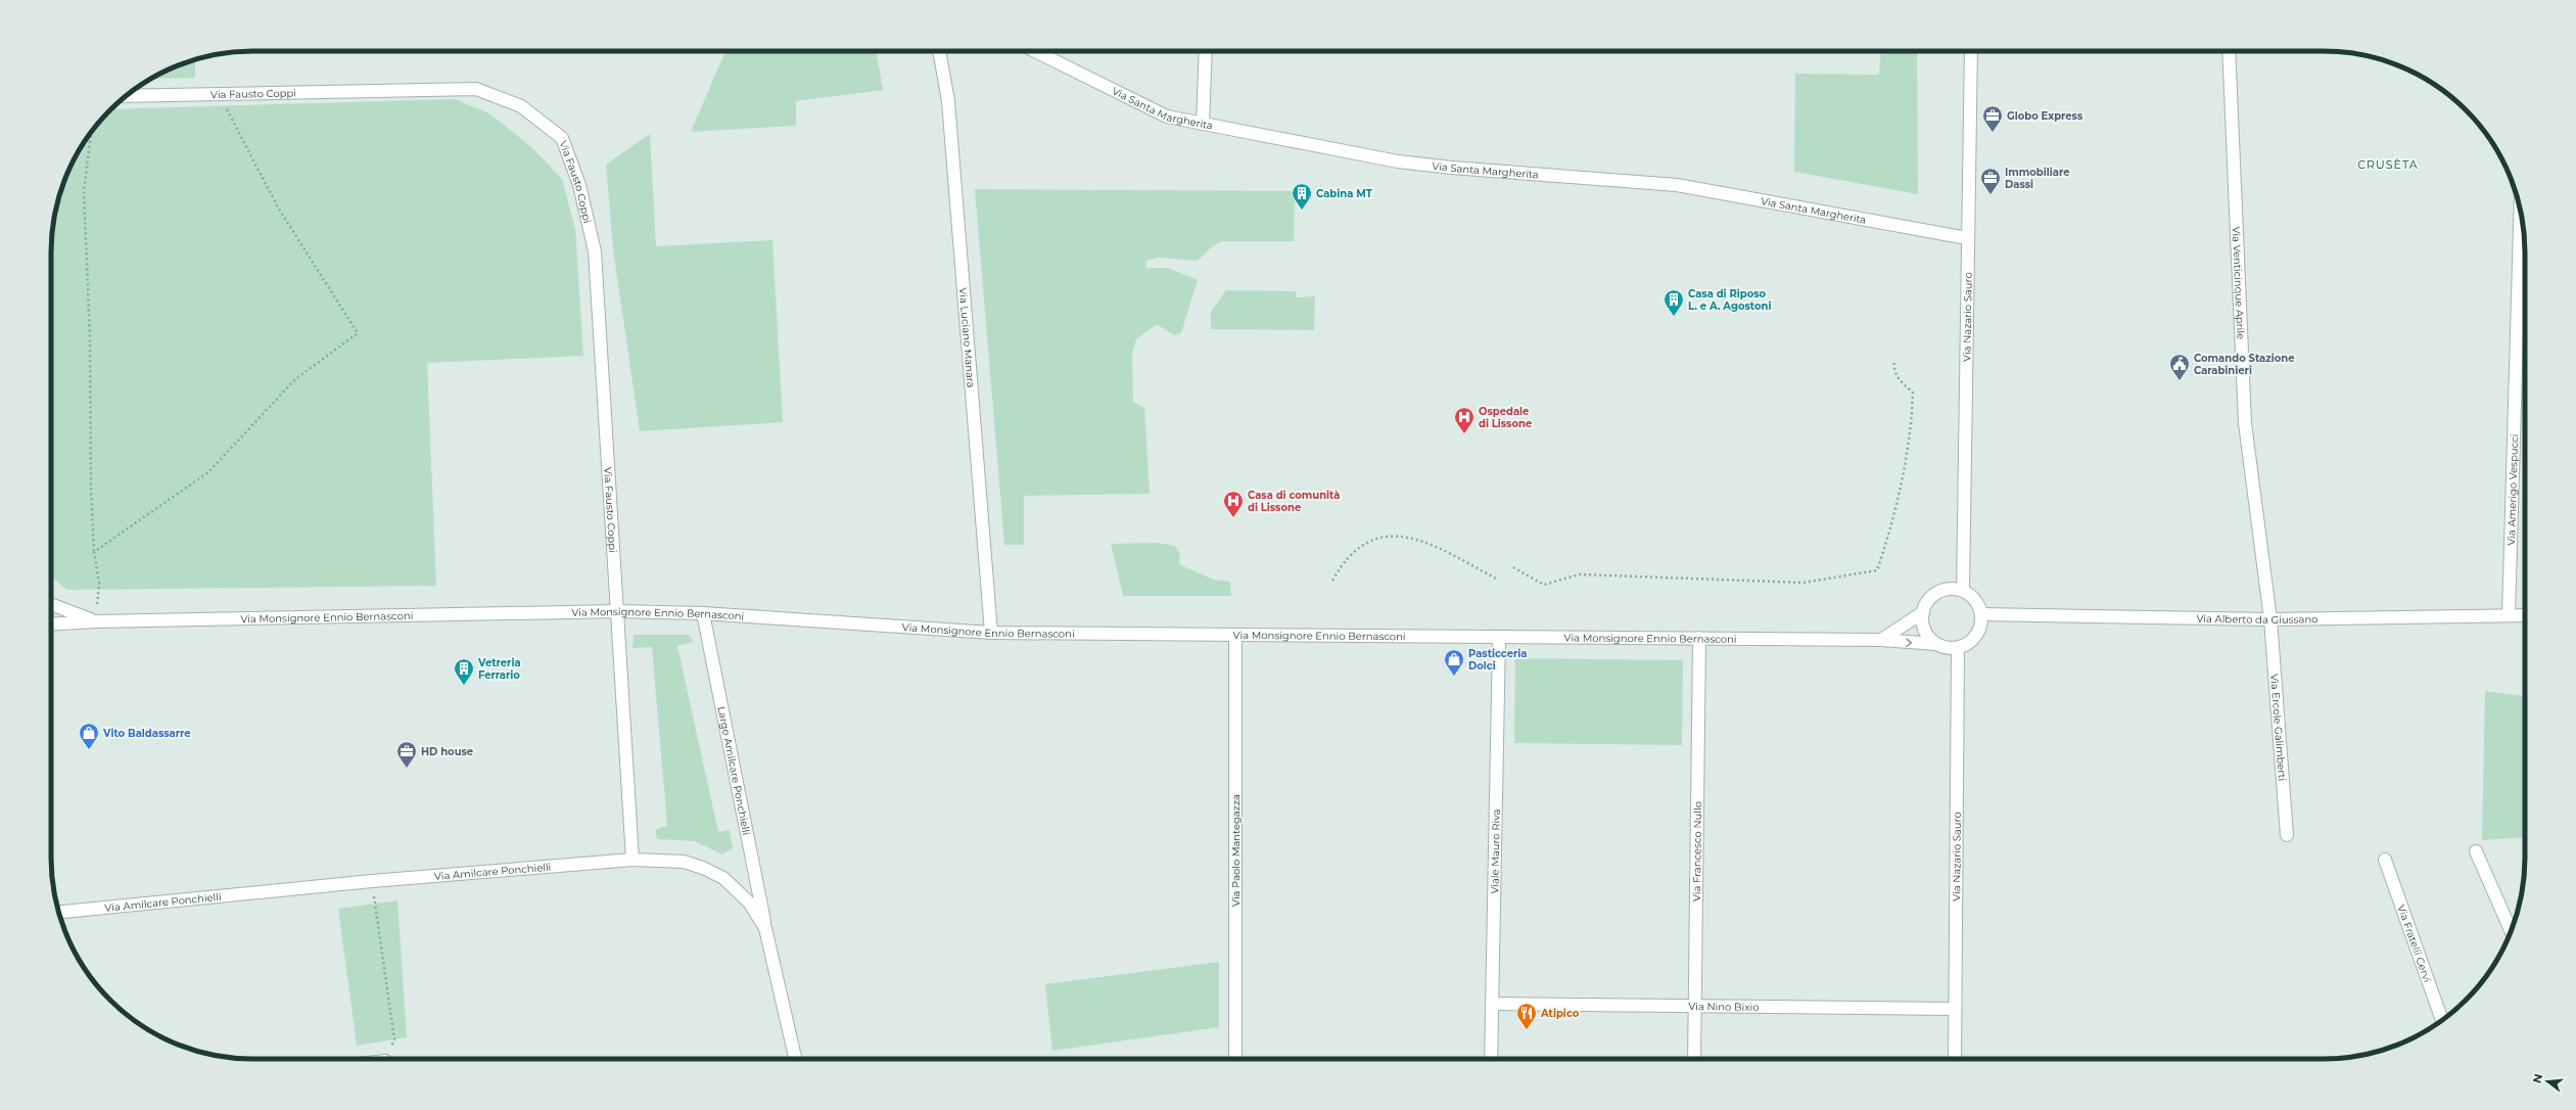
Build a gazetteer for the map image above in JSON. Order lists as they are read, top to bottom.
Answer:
{
  "streets": {
    "street": [
      "Via Fausto Coppi",
      "Via Santa Margherita",
      "Via Venticinque Aprile",
      "Via Nazario Sauro",
      "Via Luciano Manara",
      "Via Amerigo Vespucci",
      "Via Monsignore Ennio Bernasconi",
      "Via Alberto da Giussano",
      "Via Ercole Galimberti",
      "Largo Amilcare Ponchielli",
      "Via Paolo Mantegazza",
      "Viale Mauro Riva",
      "Via Francesco Nullo",
      "Via Amilcare Ponchielli",
      "Via Fratelli Cervi",
      "Via Nino Bixio"
    ]
  },
  "crossings": [
    ["Via Fausto Coppi", "Via Monsignore Ennio Bernasconi"],
    ["Via Santa Margherita", "Via Nazario Sauro"],
    ["Via Venticinque Aprile", "Via Alberto da Giussano"],
    ["Via Venticinque Aprile", "Via Ercole Galimberti"],
    ["Via Nazario Sauro", "Via Monsignore Ennio Bernasconi"],
    ["Via Nazario Sauro", "Via Alberto da Giussano"],
    ["Via Nazario Sauro", "Via Nino Bixio"],
    ["Via Luciano Manara", "Via Monsignore Ennio Bernasconi"],
    ["Via Amerigo Vespucci", "Via Alberto da Giussano"],
    ["Via Monsignore Ennio Bernasconi", "Via Alberto da Giussano"],
    ["Via Monsignore Ennio Bernasconi", "Largo Amilcare Ponchielli"],
    ["Via Monsignore Ennio Bernasconi", "Via Paolo Mantegazza"],
    ["Via Monsignore Ennio Bernasconi", "Viale Mauro Riva"],
    ["Via Monsignore Ennio Bernasconi", "Via Francesco Nullo"],
    ["Via Alberto da Giussano", "Via Ercole Galimberti"],
    ["Largo Amilcare Ponchielli", "Via Amilcare Ponchielli"],
    ["Viale Mauro Riva", "Via Nino Bixio"],
    ["Via Francesco Nullo", "Via Nino Bixio"]
  ],
  "districts": ["CRUSÈTA"],
  "places": {
    "office": ["Globo Express", "Immobiliare Dassi", "HD house"],
    "building": ["Cabina MT", "Casa di Riposo L. e A. Agostoni", "Vetreria Ferrario"],
    "public building": ["Comando Stazione Carabinieri"],
    "hospital": ["Ospedale di Lissone", "Casa di comunità di Lissone"],
    "shop": ["Pasticceria Dolci", "Vito Baldassarre"],
    "restaurant": ["Atipico"]
  },
  "north": "left"
}
